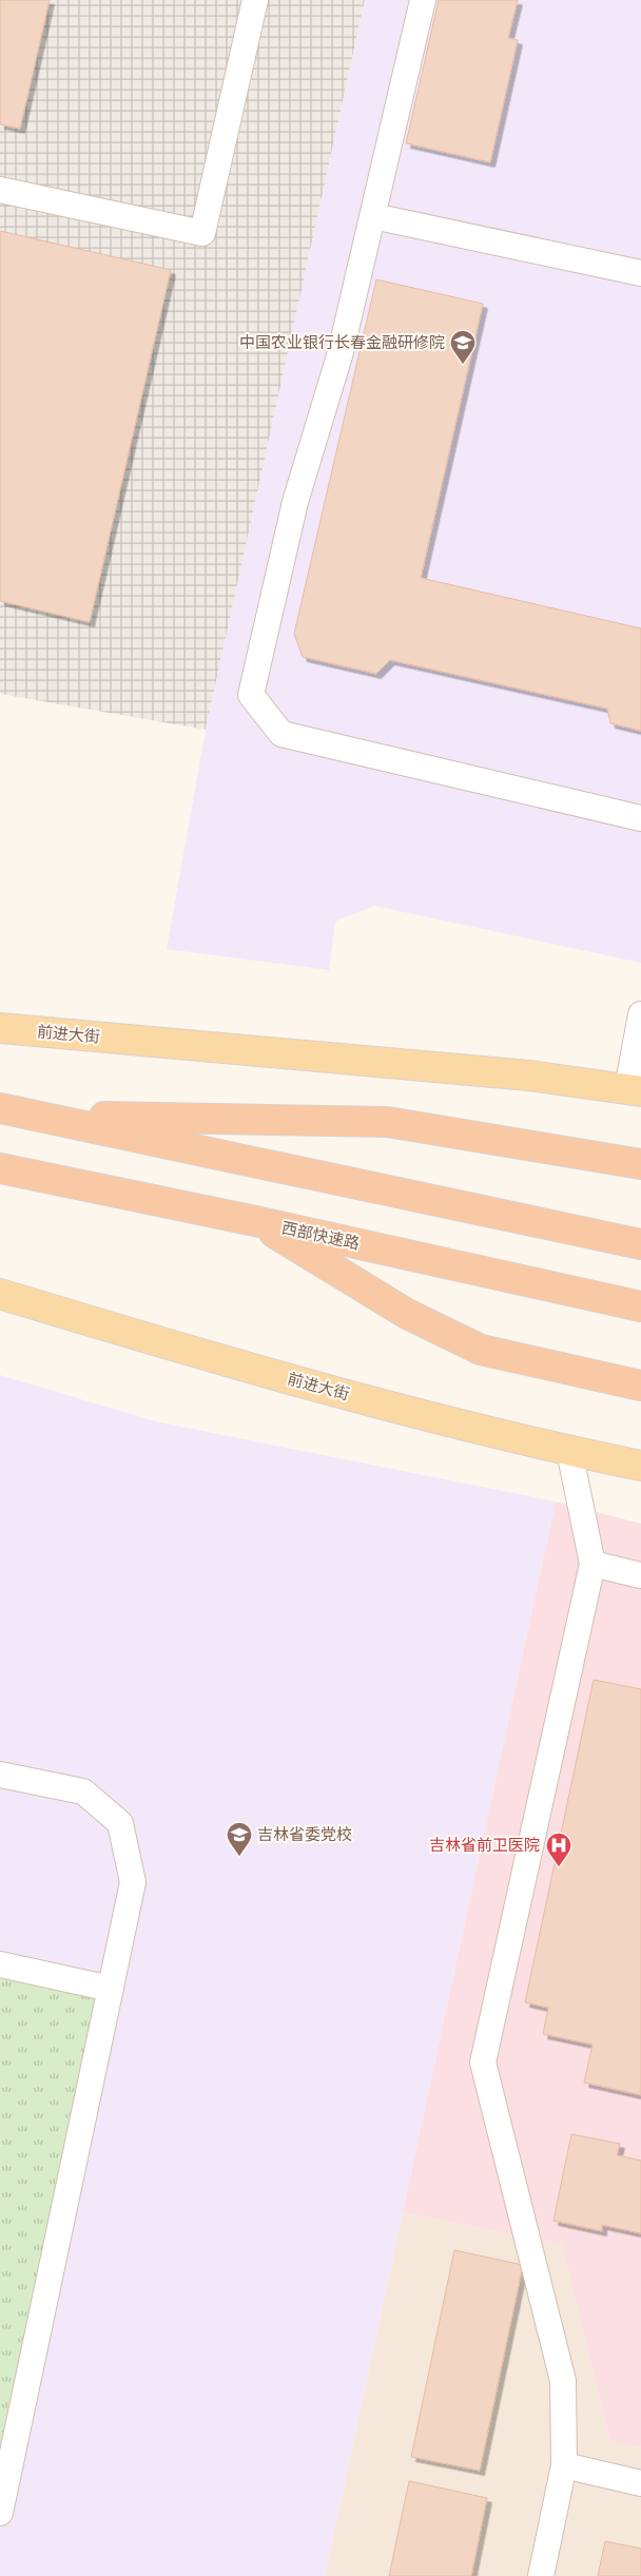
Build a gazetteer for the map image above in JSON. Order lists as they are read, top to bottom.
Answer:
{
  "streets": {
    "highway": ["西部快速路"],
    "main road": ["前进大街"]
  },
  "places": {
    "school or university": ["中国农业银行长春金融研修院", "吉林省委党校"],
    "hospital": ["吉林省前卫医院"]
  }
}
